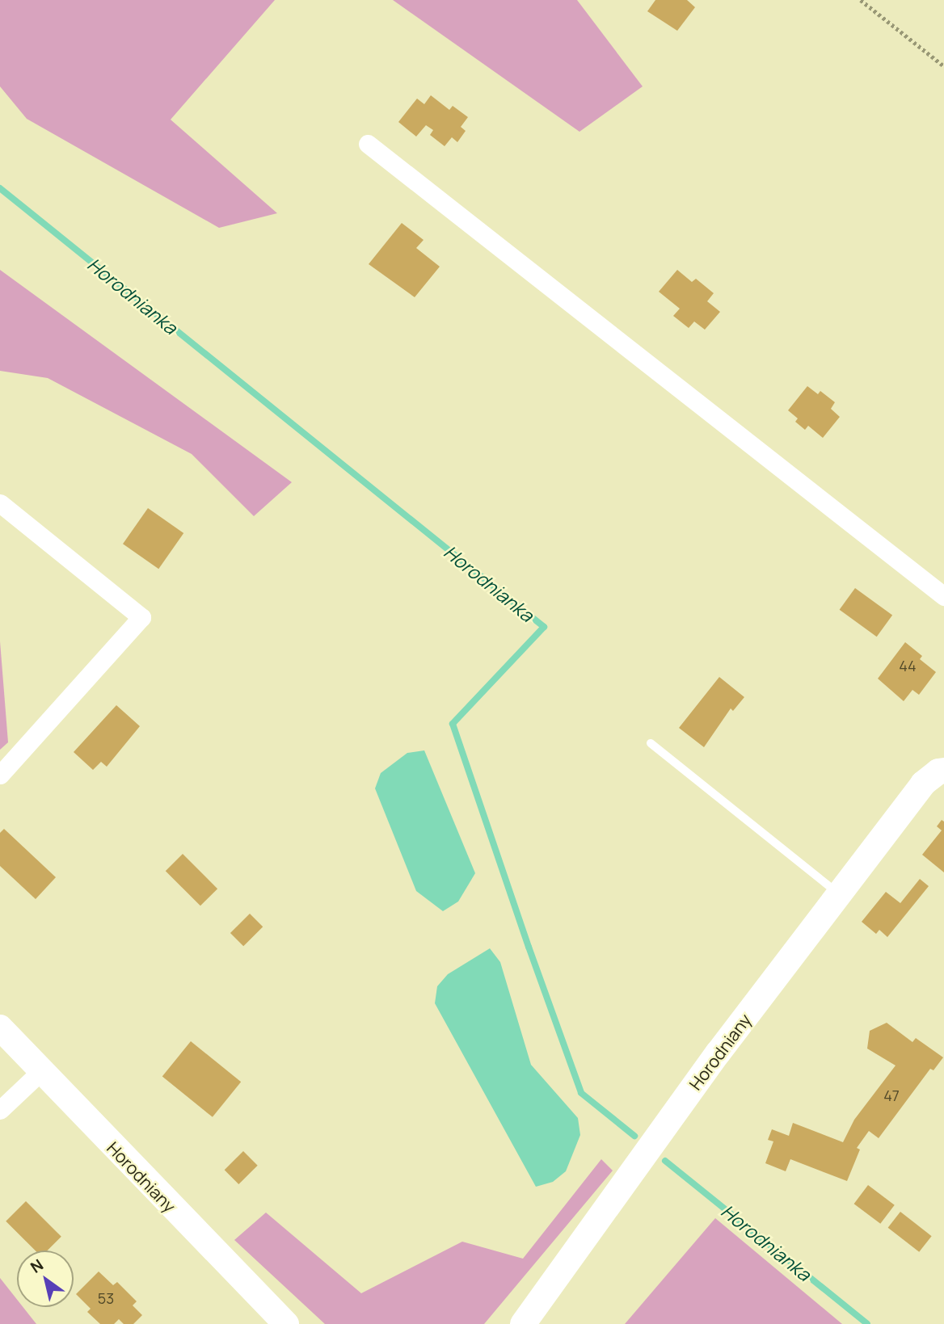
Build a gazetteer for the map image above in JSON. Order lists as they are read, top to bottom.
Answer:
{
  "streets": {
    "street": ["Horodniany"]
  },
  "water": ["Horodnianka"],
  "house_numbers": ["44", "47", "53"],
  "north": "top left"
}
